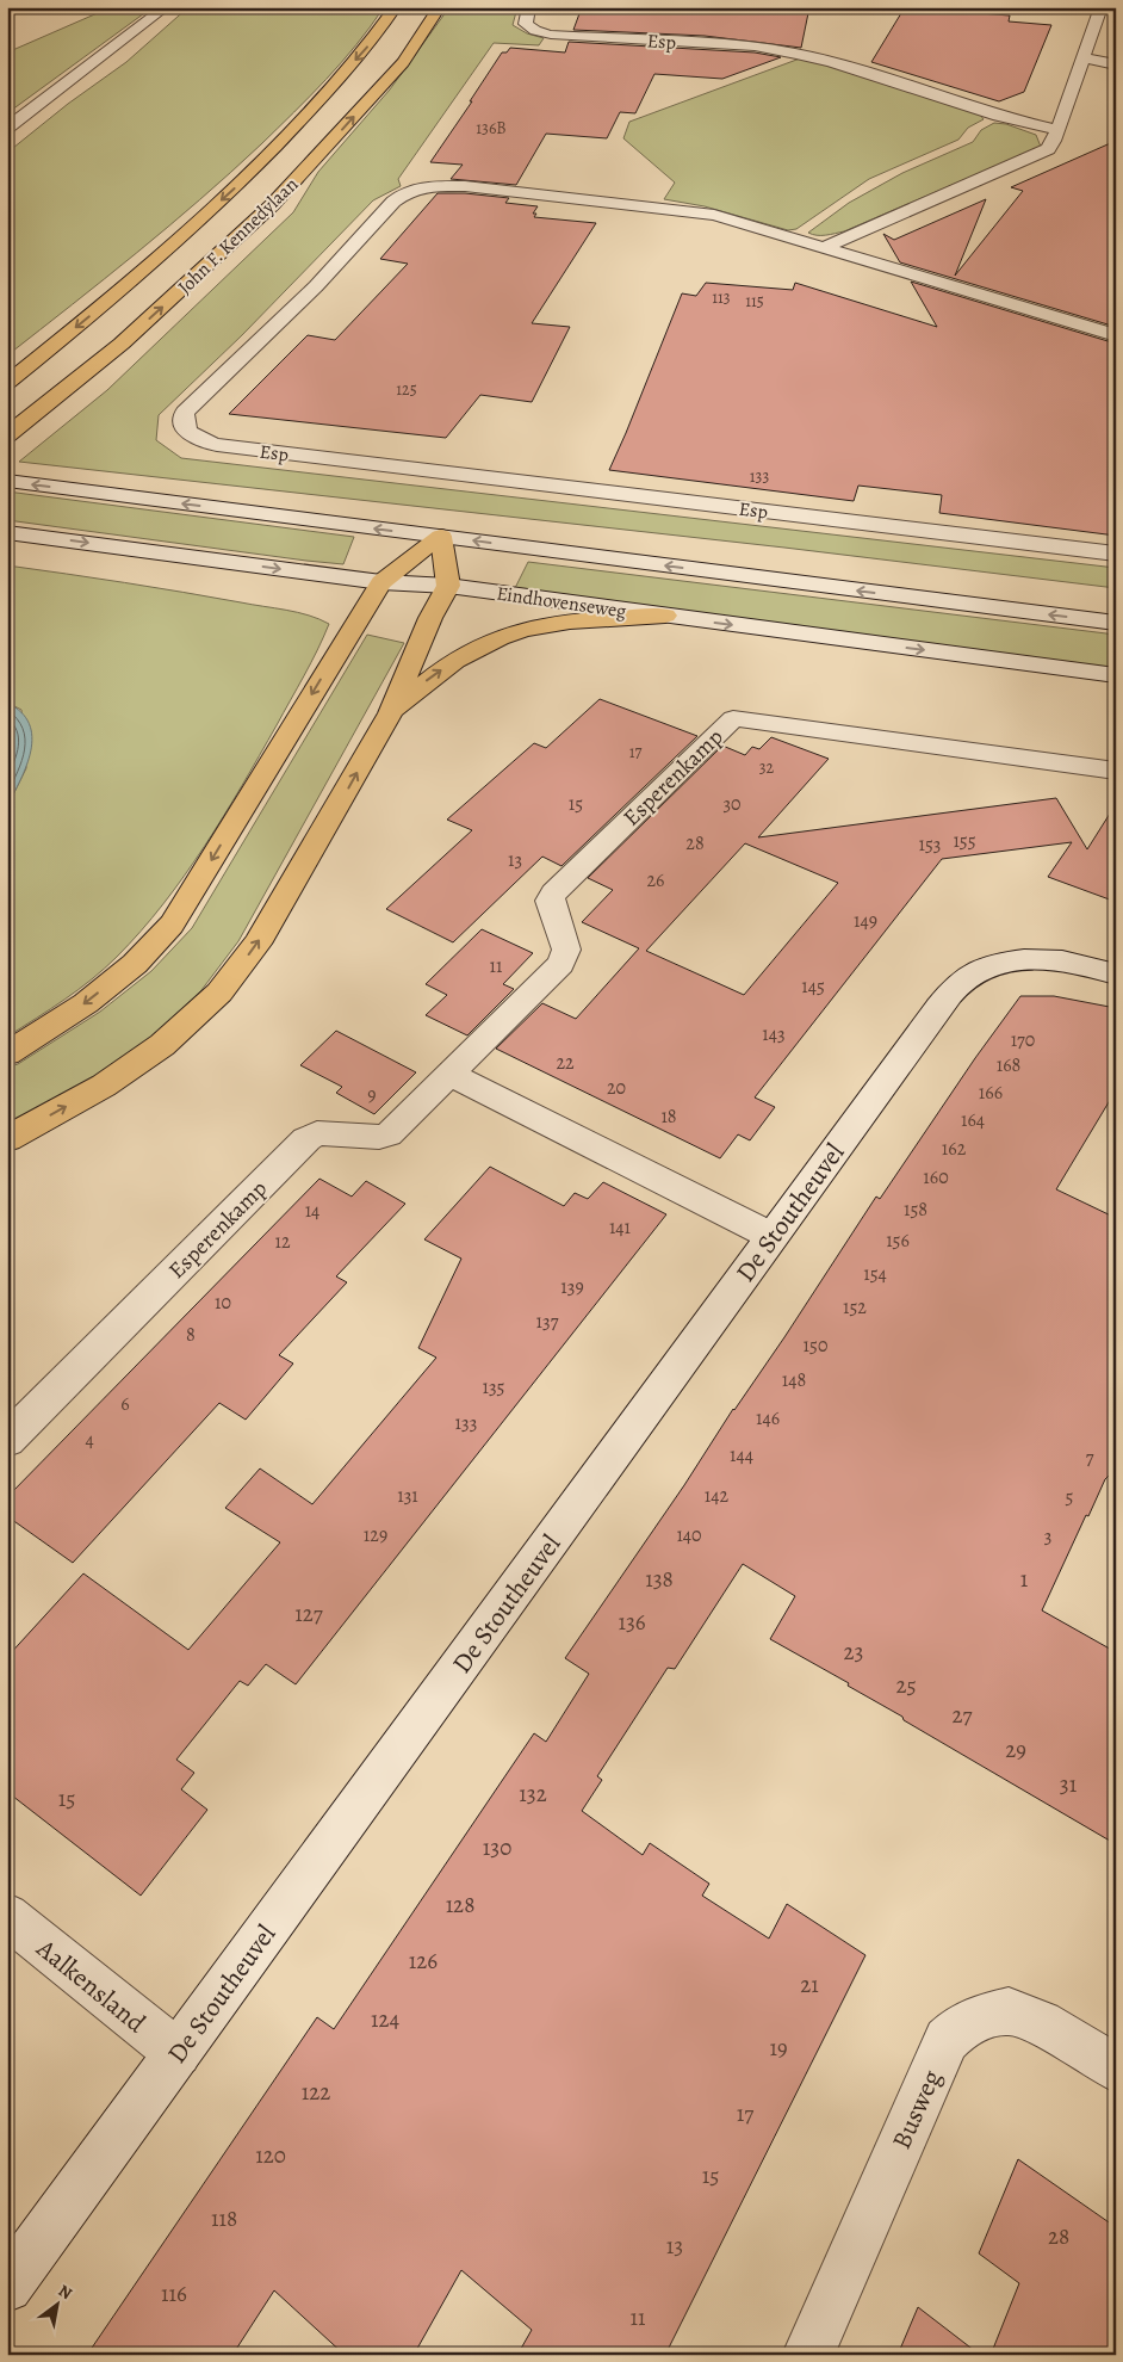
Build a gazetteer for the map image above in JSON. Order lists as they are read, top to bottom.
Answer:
{
  "streets": {
    "main road": ["John F. Kennedylaan"],
    "street": [
      "Esp",
      "Eindhovenseweg",
      "Esperenkamp",
      "De Stoutheuvel",
      "Aalkensland",
      "Busweg"
    ]
  },
  "crossings": [
    ["De Stoutheuvel", "Aalkensland"]
  ],
  "house_numbers": [
    "136B",
    "113",
    "115",
    "125",
    "133",
    "17",
    "32",
    "15",
    "30",
    "155",
    "28",
    "153",
    "13",
    "26",
    "149",
    "11",
    "145",
    "143",
    "170",
    "22",
    "168",
    "20",
    "166",
    "9",
    "18",
    "164",
    "162",
    "160",
    "158",
    "14",
    "141",
    "156",
    "12",
    "154",
    "139",
    "10",
    "152",
    "137",
    "8",
    "150",
    "148",
    "135",
    "6",
    "146",
    "133",
    "4",
    "144",
    "7",
    "131",
    "142",
    "5",
    "129",
    "140",
    "3",
    "138",
    "1",
    "127",
    "136",
    "23",
    "25",
    "27",
    "29",
    "31",
    "132",
    "15",
    "130",
    "128",
    "126",
    "21",
    "124",
    "19",
    "122",
    "17",
    "120",
    "15",
    "118",
    "28",
    "13",
    "116",
    "11"
  ],
  "north": "top right"
}
